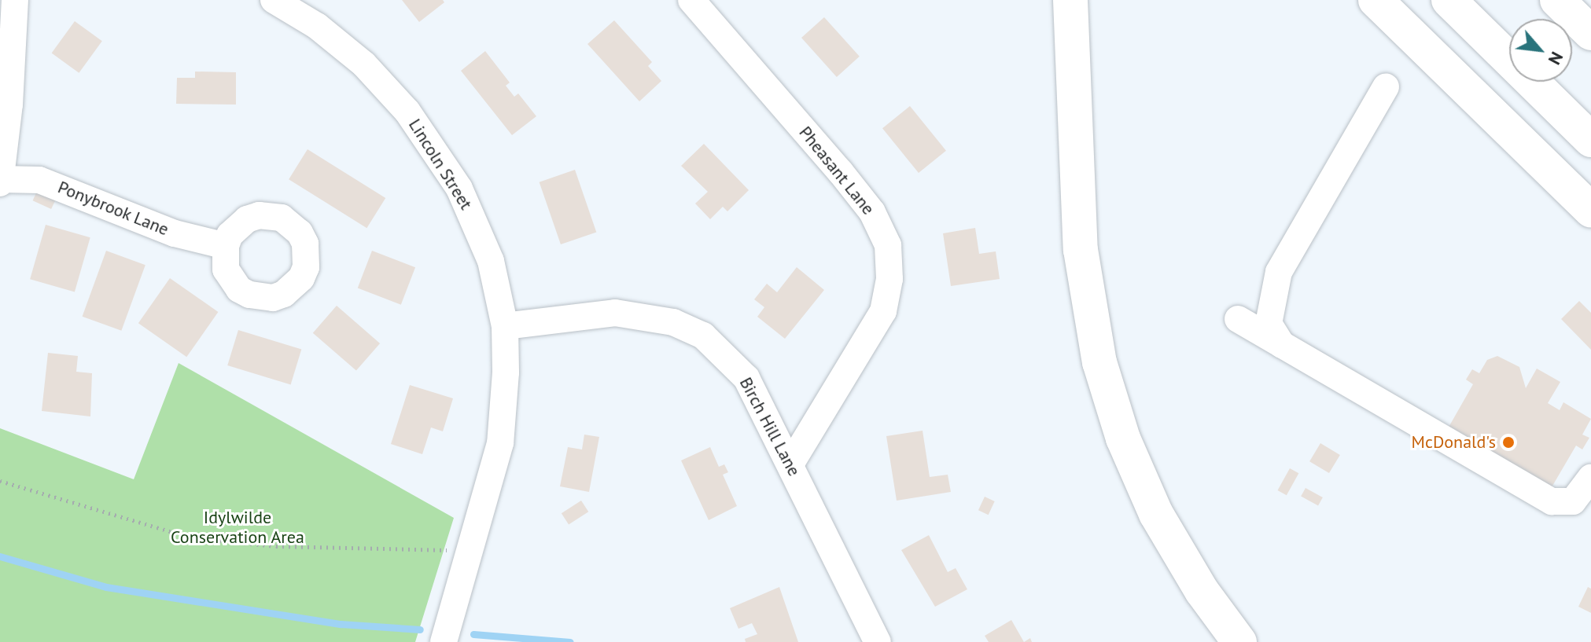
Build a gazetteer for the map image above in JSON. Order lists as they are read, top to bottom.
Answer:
{
  "streets": {
    "street": [
      "Lincoln Street",
      "Pheasant Lane",
      "Ponybrook Lane",
      "Birch Hill Lane"
    ]
  },
  "crossings": [
    ["Lincoln Street", "Birch Hill Lane"],
    ["Pheasant Lane", "Birch Hill Lane"]
  ],
  "parks": ["Idylwilde Conservation Area"],
  "places": ["McDonald's"],
  "north": "bottom right"
}
